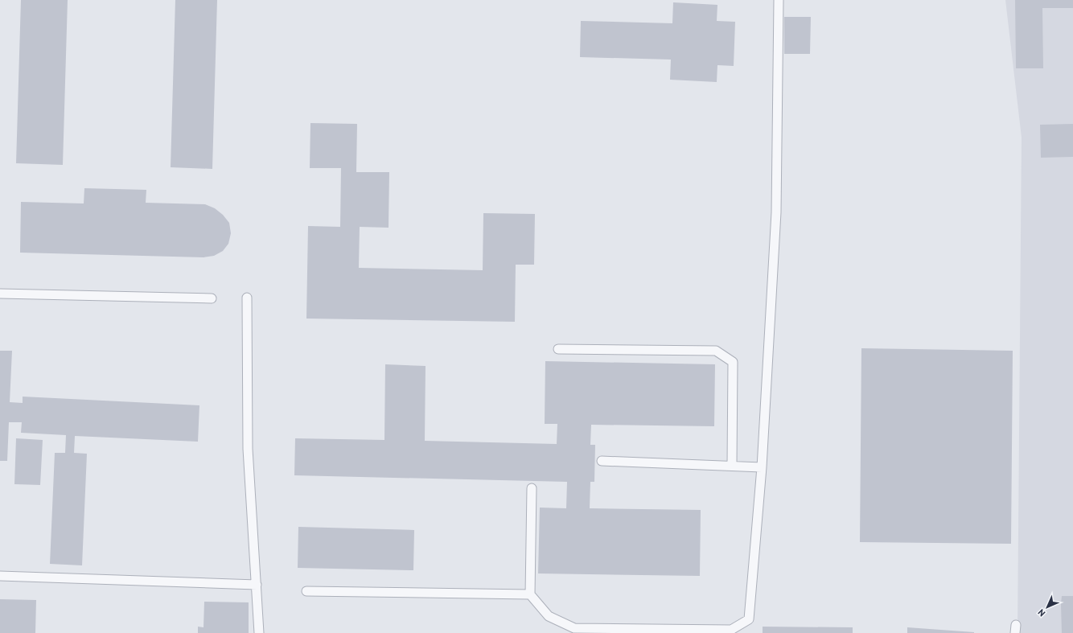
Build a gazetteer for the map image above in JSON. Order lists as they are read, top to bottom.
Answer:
{
  "north": "bottom left"
}
